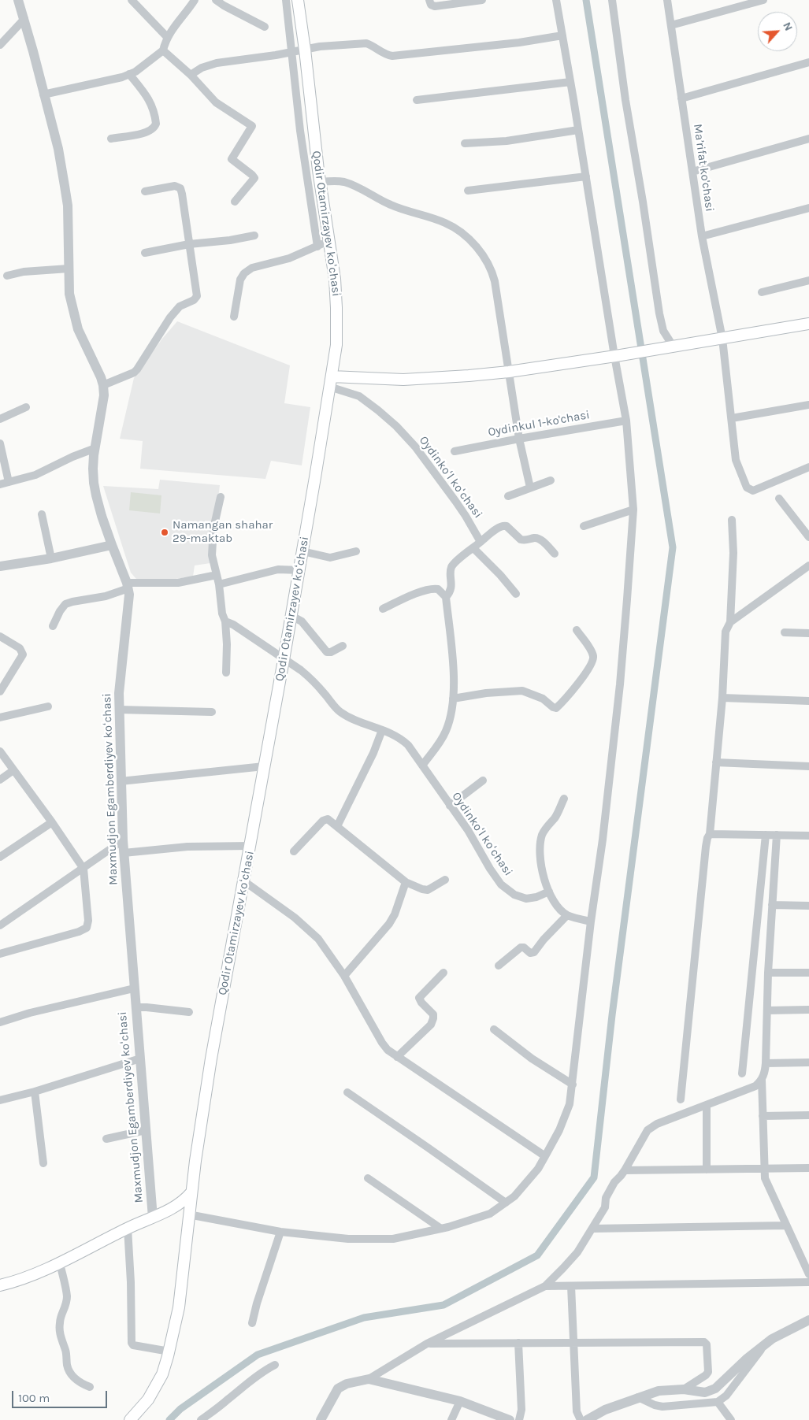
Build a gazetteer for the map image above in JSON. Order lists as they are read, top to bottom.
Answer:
{
  "streets": {
    "main road": ["Qodir Otamirzayev koʻchasi"],
    "street": [
      "Maʼrifat ko'chasi",
      "Oydinkul 1-ko'chasi",
      "Oydinkoʻl koʻchasi",
      "Maxmudjon Egamberdiyev koʻchasi"
    ]
  },
  "crossings": [
    ["Qodir Otamirzayev koʻchasi", "Oydinkoʻl koʻchasi"]
  ],
  "places": ["Namangan shahar 29-maktab"],
  "scale_bar": "100 m",
  "north": "top right"
}
